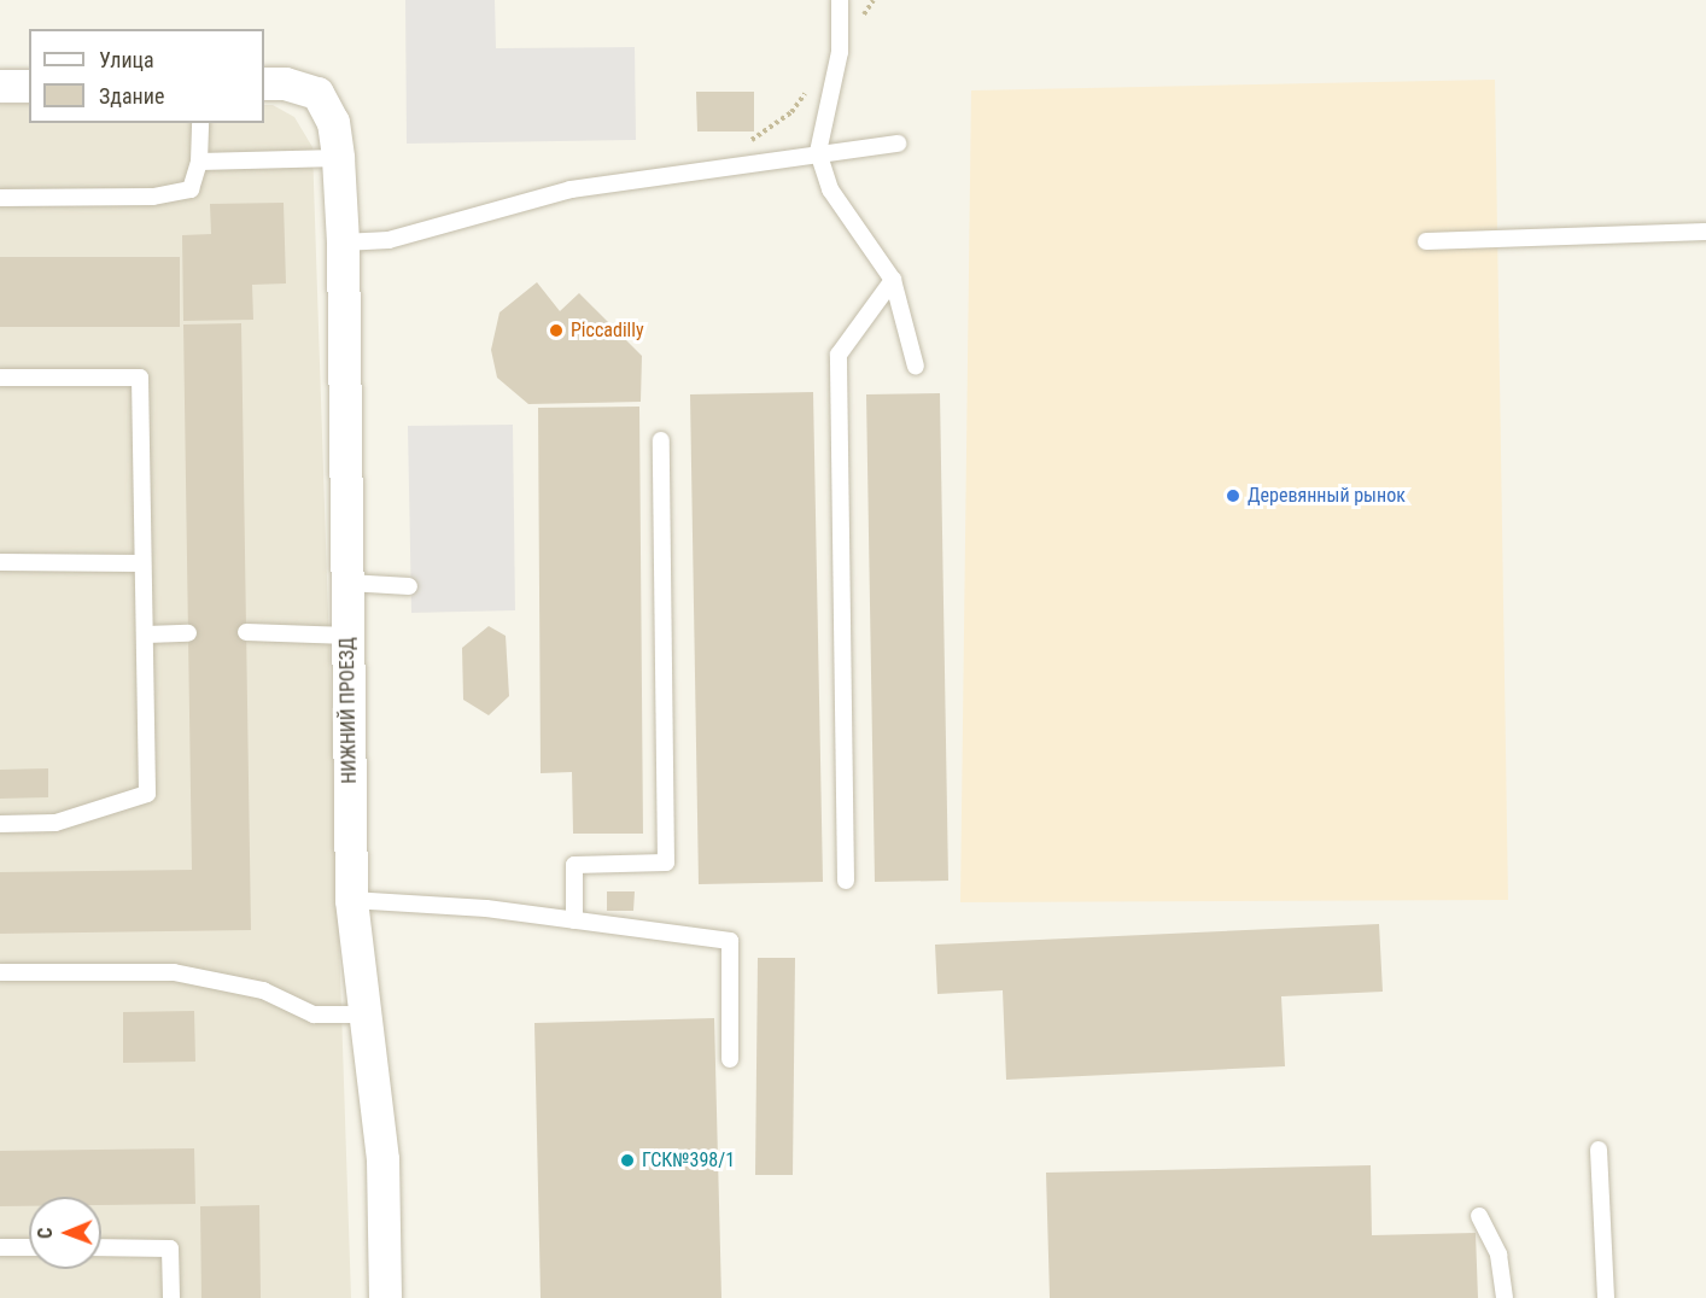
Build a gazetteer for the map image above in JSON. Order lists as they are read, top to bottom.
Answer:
{
  "streets": {
    "street": ["НИЖНИЙ ПРОЕЗД"]
  },
  "places": ["Piccadilly", "Деревянный рынок", "ГСК№398/1"],
  "legend": ["Улица", "Здание"],
  "north": "left"
}
